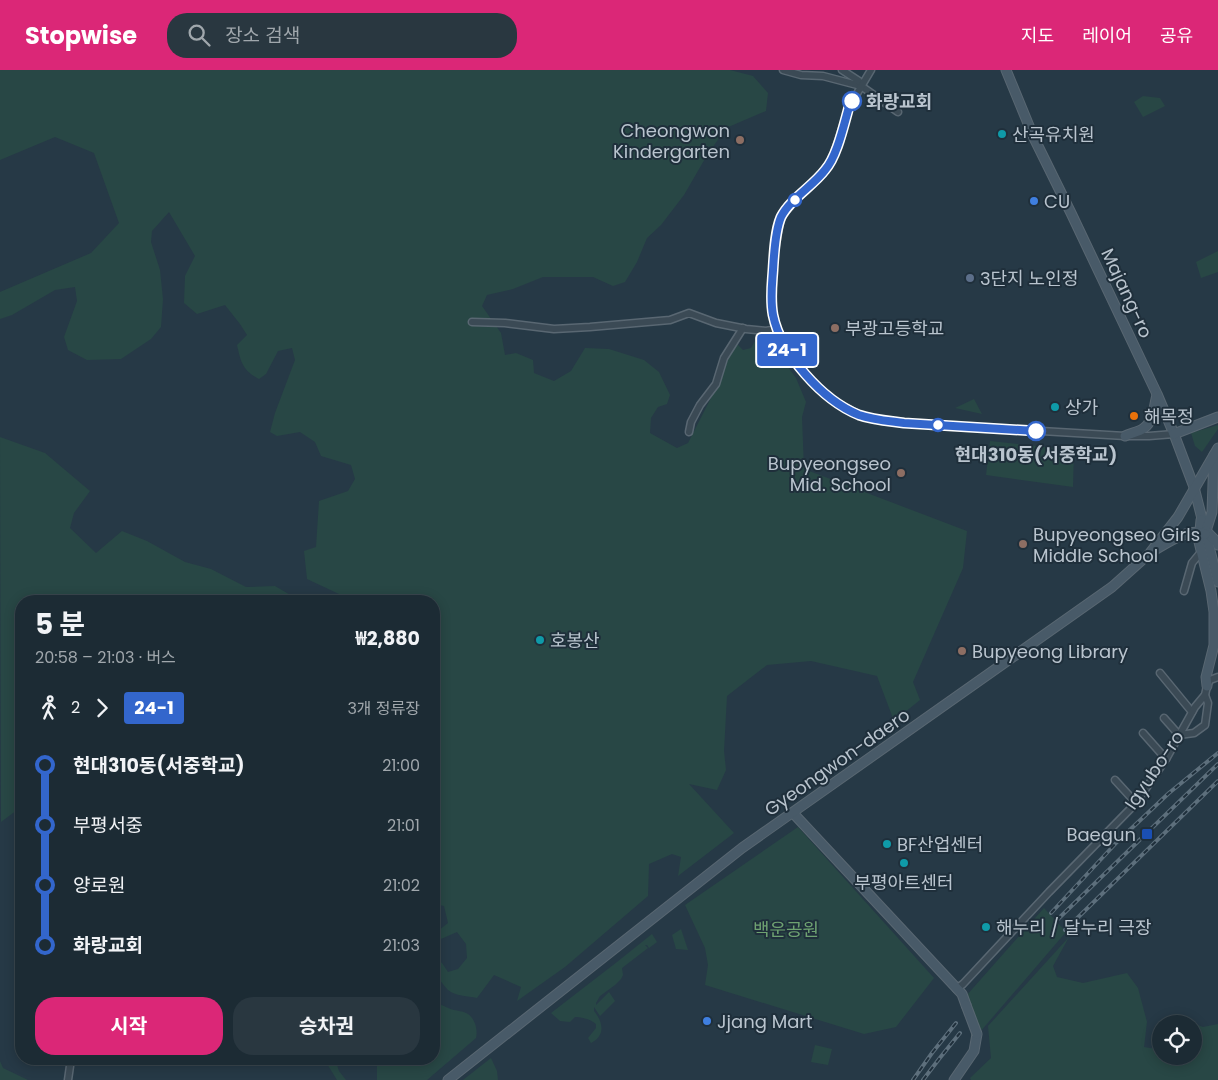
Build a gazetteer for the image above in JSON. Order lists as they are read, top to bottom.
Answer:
{
  "streets": {
    "main road": ["Majang-ro", "Gyeongwon-daero"],
    "street": ["Igyubo-ro"]
  },
  "crossings": [
    ["Majang-ro", "Gyeongwon-daero"]
  ],
  "parks": ["백운공원"],
  "places": {
    "other": [
      "화랑교회",
      "산곡유치원",
      "Cheongwon Kindergarten",
      "CU",
      "3단지 노인정",
      "부광고등학교",
      "상가",
      "해목정",
      "현대310동(서중학교)",
      "Bupyeongseo Mid. School",
      "Bupyeongseo Girls Middle School",
      "호봉산",
      "Bupyeong Library",
      "BF산업센터",
      "부평아트센터",
      "해누리 / 달누리 극장",
      "Jjang Mart"
    ],
    "transit": ["Baegun"]
  },
  "lines": ["bus line 24-1"],
  "page": {
    "header": "Stopwise",
    "search": "장소 검색",
    "nav": ["지도", "레이어", "공유"],
    "on_map": "24-1",
    "heading": ["5 분", "20:58 – 21:03 · 버스", "₩2,880"],
    "legs": ["2", "24-1", "3개 정류장"],
    "list": [
      {
        "name": "현대310동(서중학교)",
        "value": "21:00"
      },
      {
        "name": "부평서중",
        "value": "21:01"
      },
      {
        "name": "양로원",
        "value": "21:02"
      },
      {
        "name": "화랑교회",
        "value": "21:03"
      }
    ],
    "buttons": ["시작", "승차권"]
  }
}
